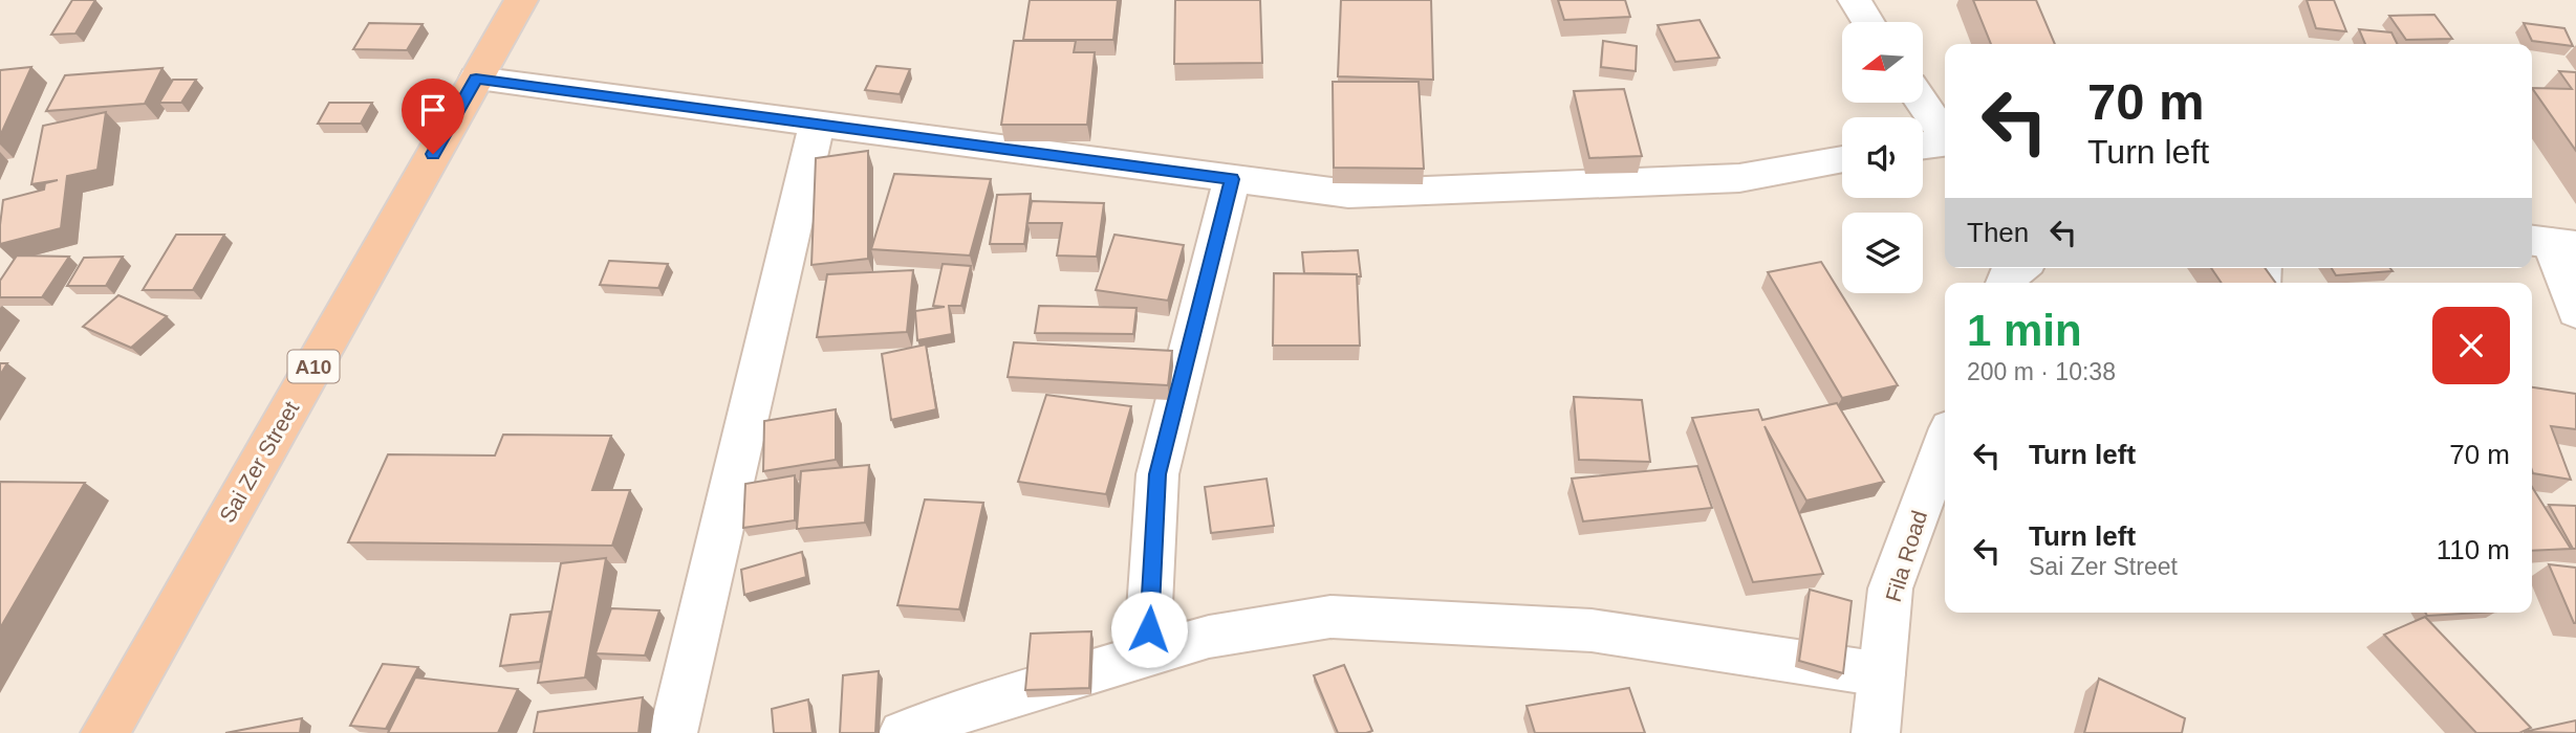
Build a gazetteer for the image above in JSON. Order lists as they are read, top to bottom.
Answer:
{
  "streets": {
    "highway": ["A10", "Sai Zer Street"],
    "street": ["Fila Road"]
  },
  "north": "left",
  "page": {
    "turn": ["70 m", "Turn left"],
    "then": "Then",
    "heading": ["1 min", "200 m · 10:38"],
    "list": [
      {
        "name": "Turn left",
        "value": "70 m"
      },
      {
        "name": "Turn left",
        "note": "Sai Zer Street",
        "value": "110 m"
      }
    ]
  }
}
